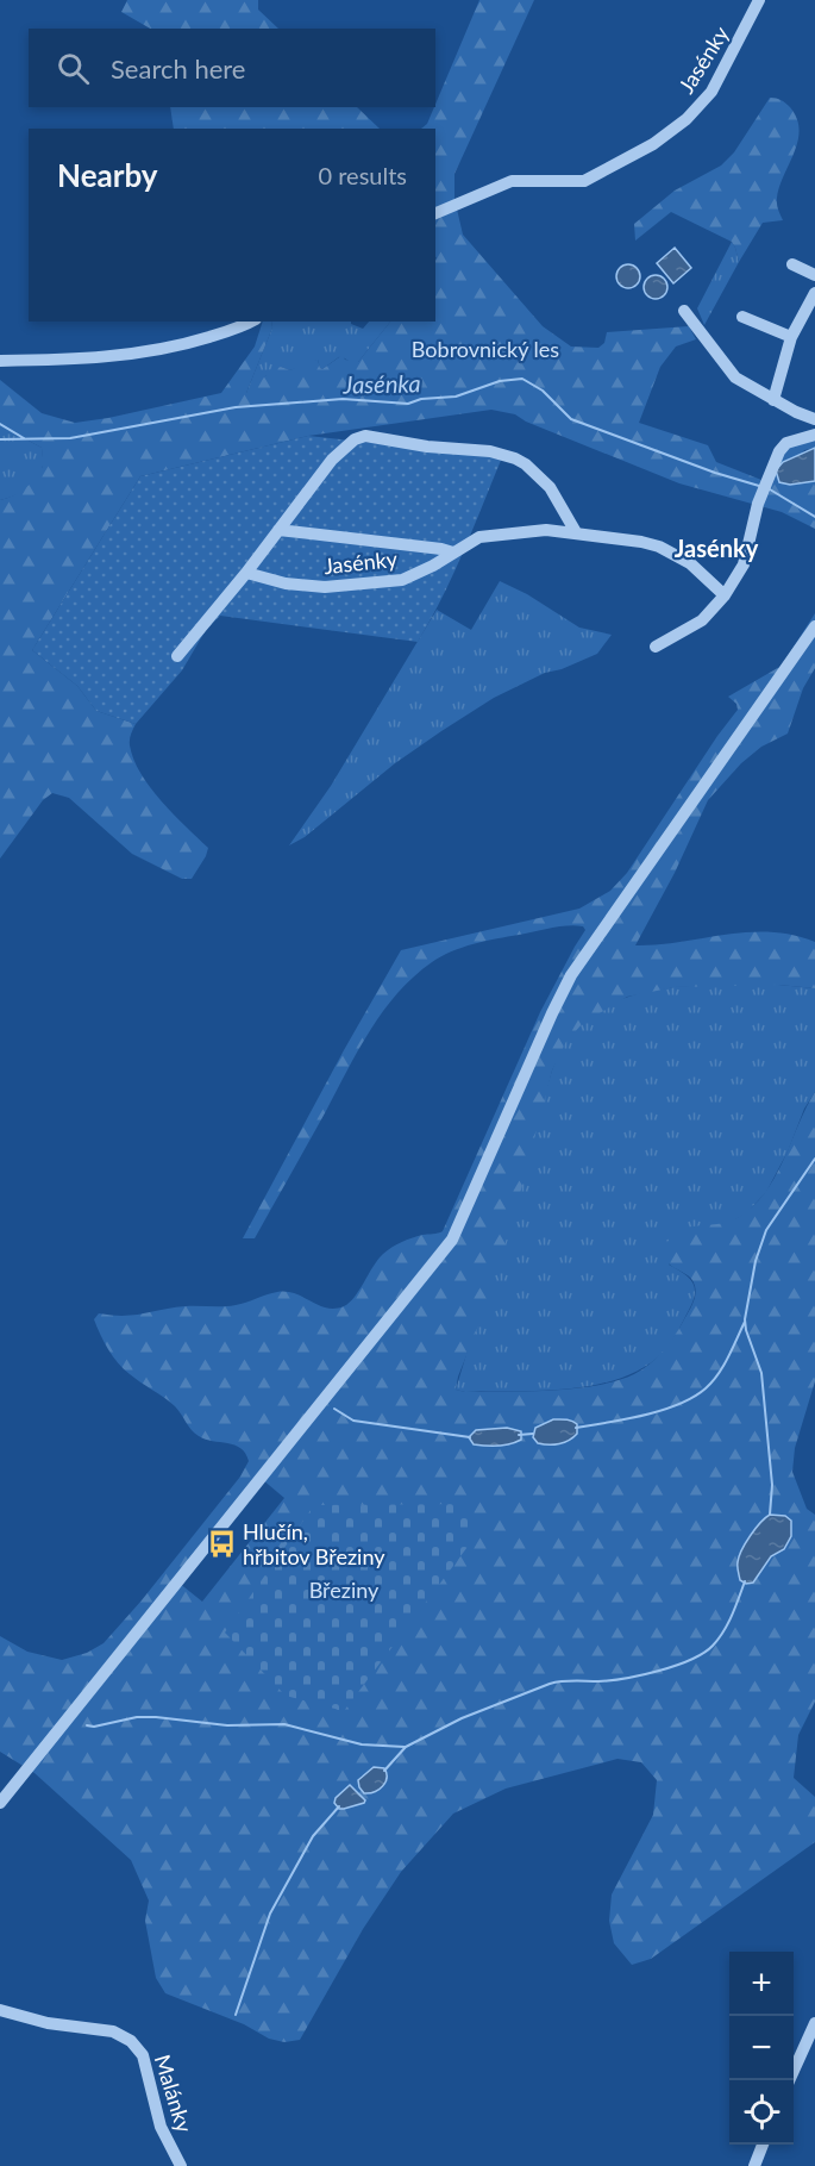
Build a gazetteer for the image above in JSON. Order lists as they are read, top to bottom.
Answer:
{
  "streets": {
    "street": ["Jasénky", "Malánky"]
  },
  "districts": ["Jasénky"],
  "water": ["Jasénka"],
  "parks": ["Bobrovnický les", "Březiny"],
  "places": {
    "bus stop": ["Hlučín, hřbitov Březiny"]
  },
  "page": {
    "search": "Search here",
    "heading": ["Nearby", "0 results"],
    "map_buttons": ["+", "−"]
  }
}
